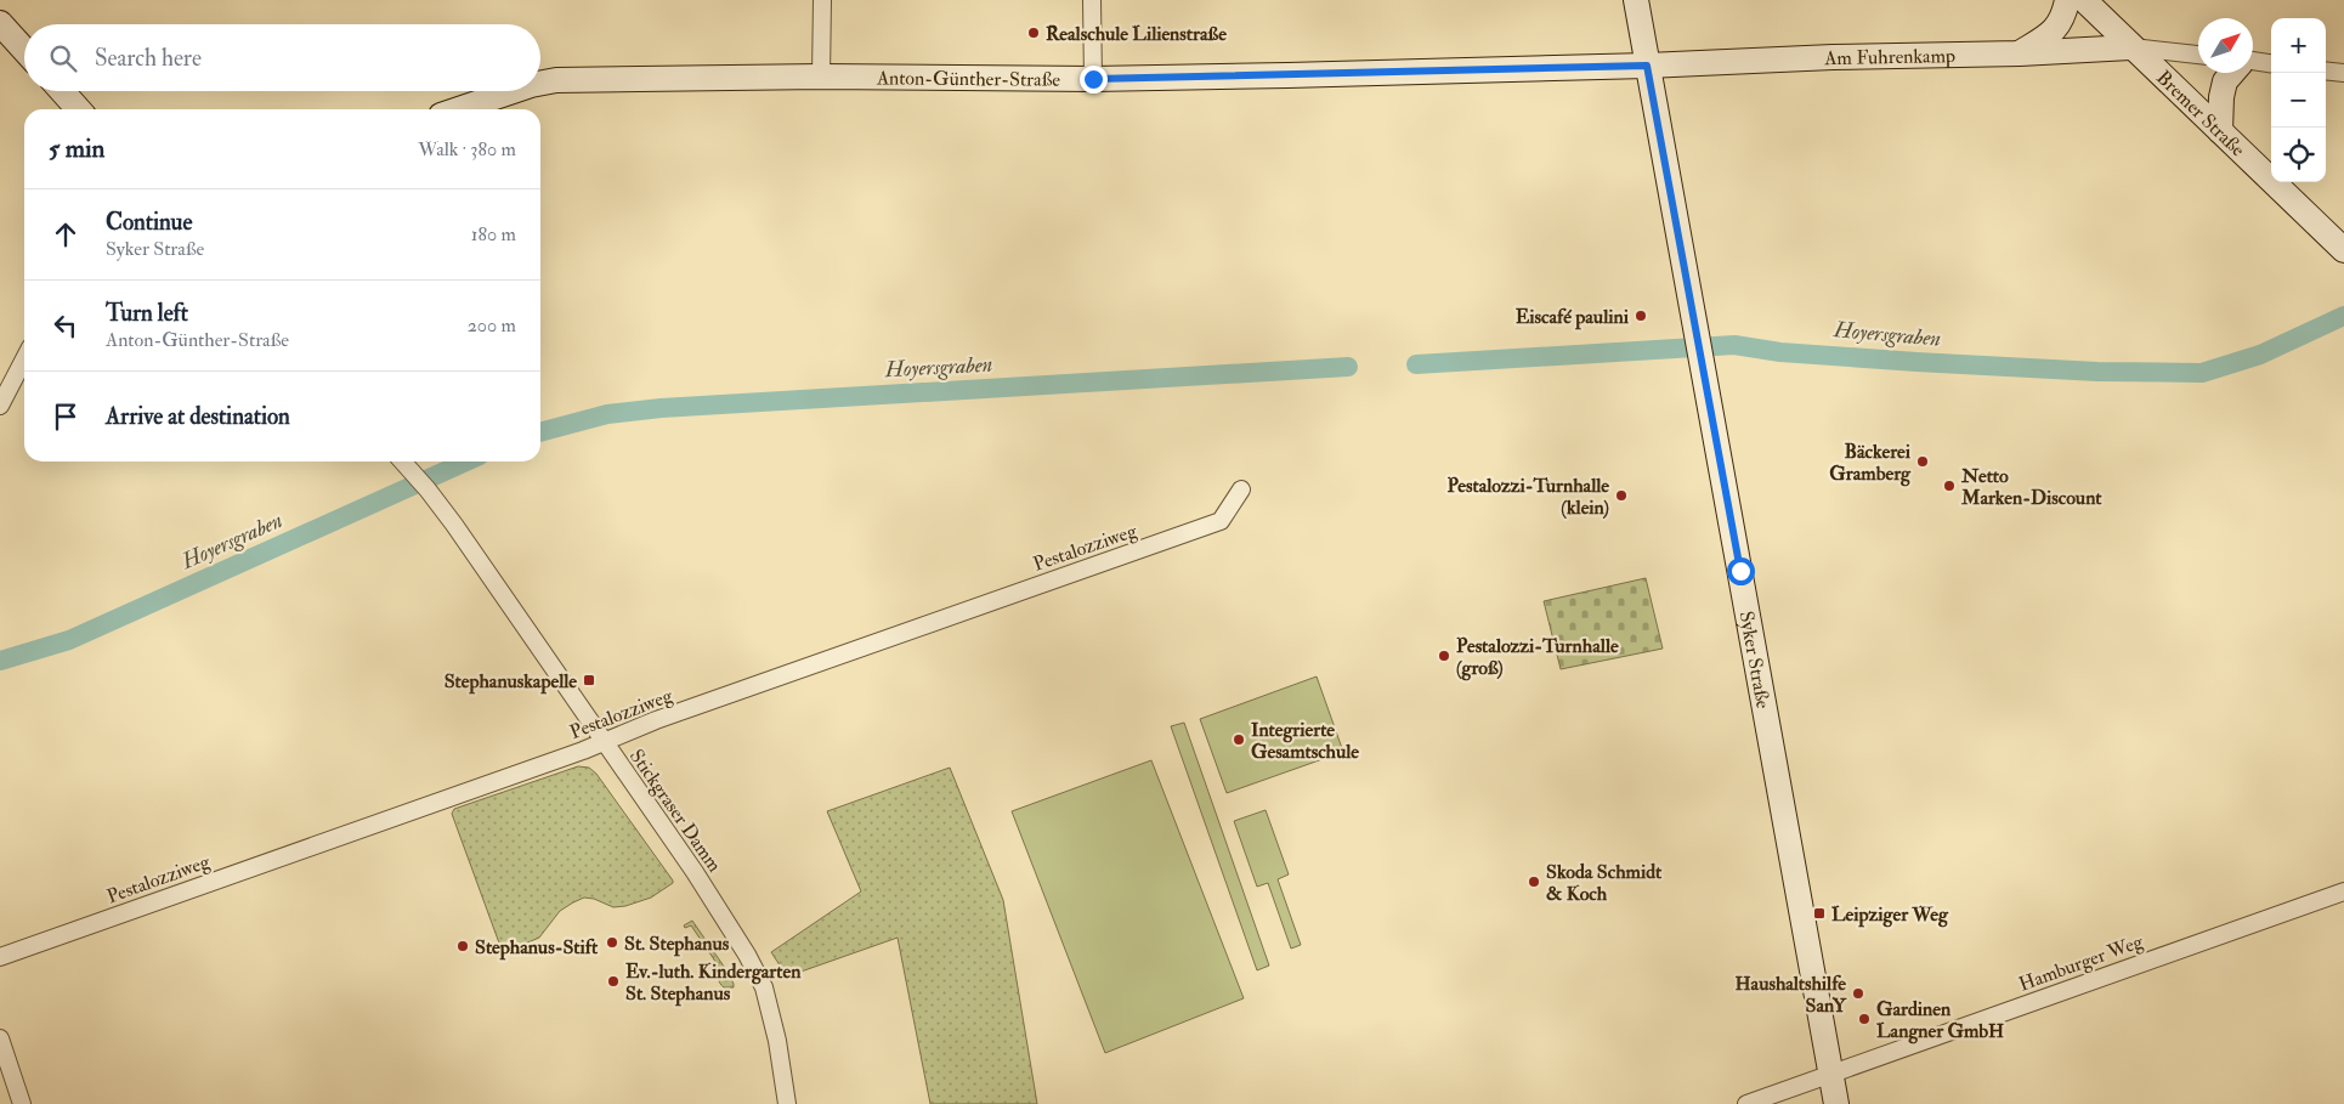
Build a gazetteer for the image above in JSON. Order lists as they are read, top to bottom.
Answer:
{
  "streets": {
    "main road": [
      "Am Fuhrenkamp",
      "Anton-Günther-Straße",
      "Bremer Straße",
      "Syker Straße"
    ],
    "street": ["Pestalozziweg", "Stickgraser Damm", "Hamburger Weg"]
  },
  "crossings": [
    ["Am Fuhrenkamp", "Anton-Günther-Straße"],
    ["Am Fuhrenkamp", "Bremer Straße"],
    ["Am Fuhrenkamp", "Syker Straße"],
    ["Anton-Günther-Straße", "Syker Straße"],
    ["Pestalozziweg", "Stickgraser Damm"],
    ["Syker Straße", "Hamburger Weg"]
  ],
  "water": ["Hoyersgraben"],
  "places": {
    "other": [
      "Realschule Lilienstraße",
      "Eiscafé paulini",
      "Bäckerei Gramberg",
      "Netto Marken-Discount",
      "Pestalozzi-Turnhalle (klein)",
      "Pestalozzi-Turnhalle (groß)",
      "Integrierte Gesamtschule",
      "Skoda Schmidt & Koch",
      "St. Stephanus",
      "Stephanus-Stift",
      "Ev.-luth. Kindergarten St. Stephanus",
      "Haushaltshilfe SanY",
      "Gardinen Langner GmbH"
    ],
    "transit": ["Stephanuskapelle", "Leipziger Weg"]
  },
  "north": "top right",
  "page": {
    "map_buttons": ["+", "−"],
    "search": "Search here",
    "heading": ["5 min", "Walk · 380 m"],
    "list": [
      ["Continue", "Syker Straße", "180 m"],
      ["Turn left", "Anton-Günther-Straße", "200 m"],
      "Arrive at destination"
    ]
  }
}
